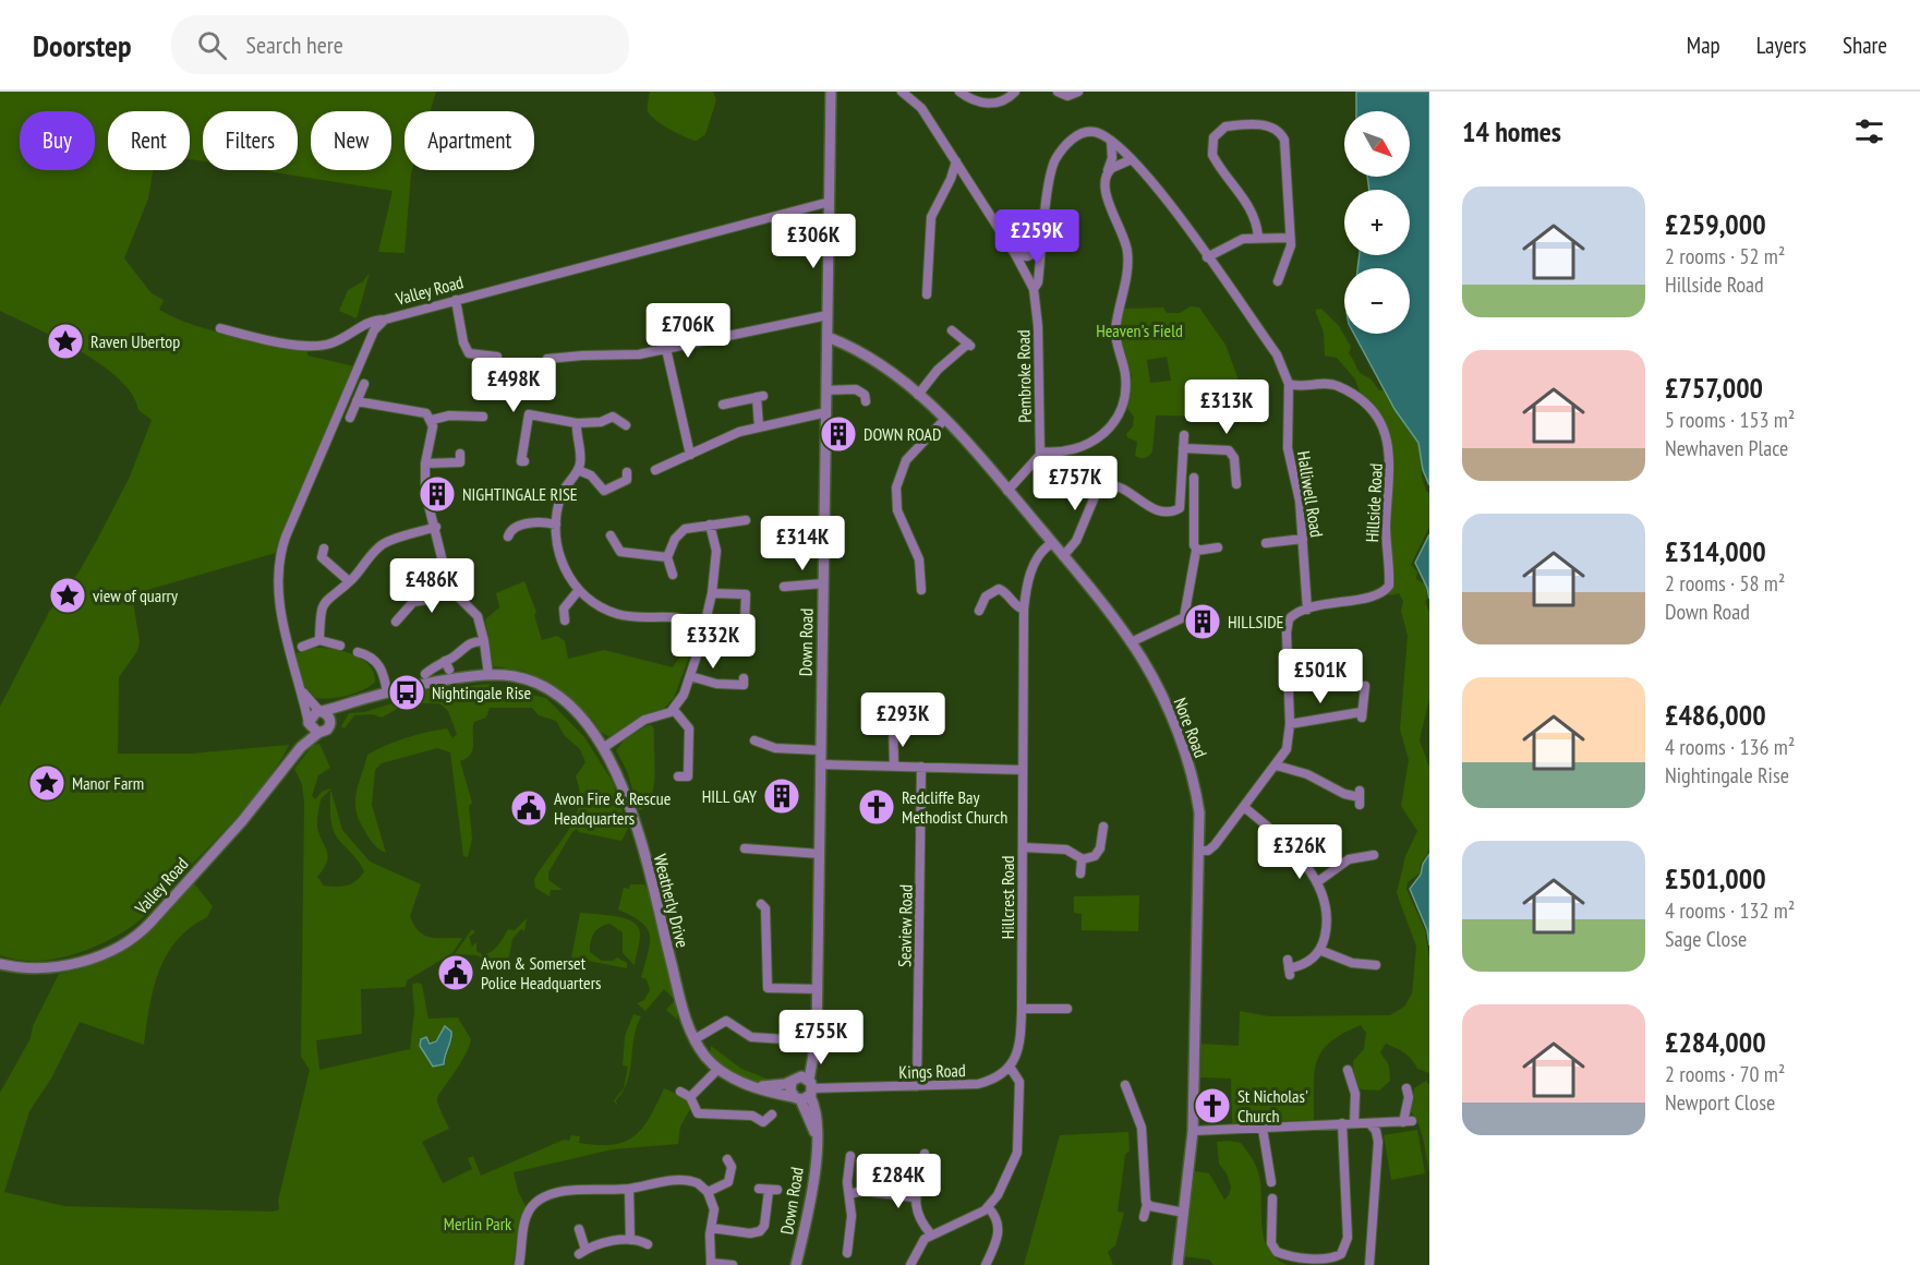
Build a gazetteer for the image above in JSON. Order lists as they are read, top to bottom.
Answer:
{
  "streets": {
    "street": [
      "Valley Road",
      "Pembroke Road",
      "Halliwell Road",
      "Hillside Road",
      "Down Road",
      "Nore Road",
      "Hillcrest Road",
      "Weatherly Drive",
      "Seaview Road",
      "Kings Road"
    ]
  },
  "crossings": [
    ["Valley Road", "Down Road"],
    ["Valley Road", "Weatherly Drive"],
    ["Halliwell Road", "Hillside Road"],
    ["Down Road", "Nore Road"],
    ["Down Road", "Weatherly Drive"],
    ["Down Road", "Kings Road"],
    ["Nore Road", "Hillcrest Road"],
    ["Hillcrest Road", "Kings Road"],
    ["Weatherly Drive", "Kings Road"],
    ["Seaview Road", "Kings Road"]
  ],
  "parks": ["Heaven's Field", "Merlin Park"],
  "places": {
    "place": ["Raven Ubertop", "view of quarry", "Manor Farm"],
    "building": [
      "DOWN ROAD",
      "NIGHTINGALE RISE",
      "HILLSIDE",
      "HILL GAY"
    ],
    "bus stop": ["Nightingale Rise"],
    "church": ["Redcliffe Bay Methodist Church", "St Nicholas' Church"],
    "public building": ["Avon Fire & Rescue Headquarters", "Avon & Somerset Police Headquarters"]
  },
  "north": "bottom right",
  "page": {
    "header": "Doorstep",
    "search": "Search here",
    "nav": ["Map", "Layers", "Share"],
    "heading": "14 homes",
    "map_buttons": ["+", "−"],
    "chip": [
      "Buy",
      "Rent",
      "Filters",
      "New",
      "Apartment"
    ],
    "list": [
      {
        "name": "£259,000",
        "note": "2 rooms · 52 m² · Hillside Road"
      },
      {
        "name": "£757,000",
        "note": "5 rooms · 153 m² · Newhaven Place"
      },
      {
        "name": "£314,000",
        "note": "2 rooms · 58 m² · Down Road"
      },
      {
        "name": "£486,000",
        "note": "4 rooms · 136 m² · Nightingale Rise"
      },
      {
        "name": "£501,000",
        "note": "4 rooms · 132 m² · Sage Close"
      },
      {
        "name": "£284,000",
        "note": "2 rooms · 70 m² · Newport Close"
      }
    ],
    "price": [
      "£259K",
      "£306K",
      "£706K",
      "£498K",
      "£313K",
      "£757K",
      "£314K",
      "£486K",
      "£332K",
      "£501K",
      "£293K",
      "£326K",
      "£755K",
      "£284K"
    ]
  }
}
